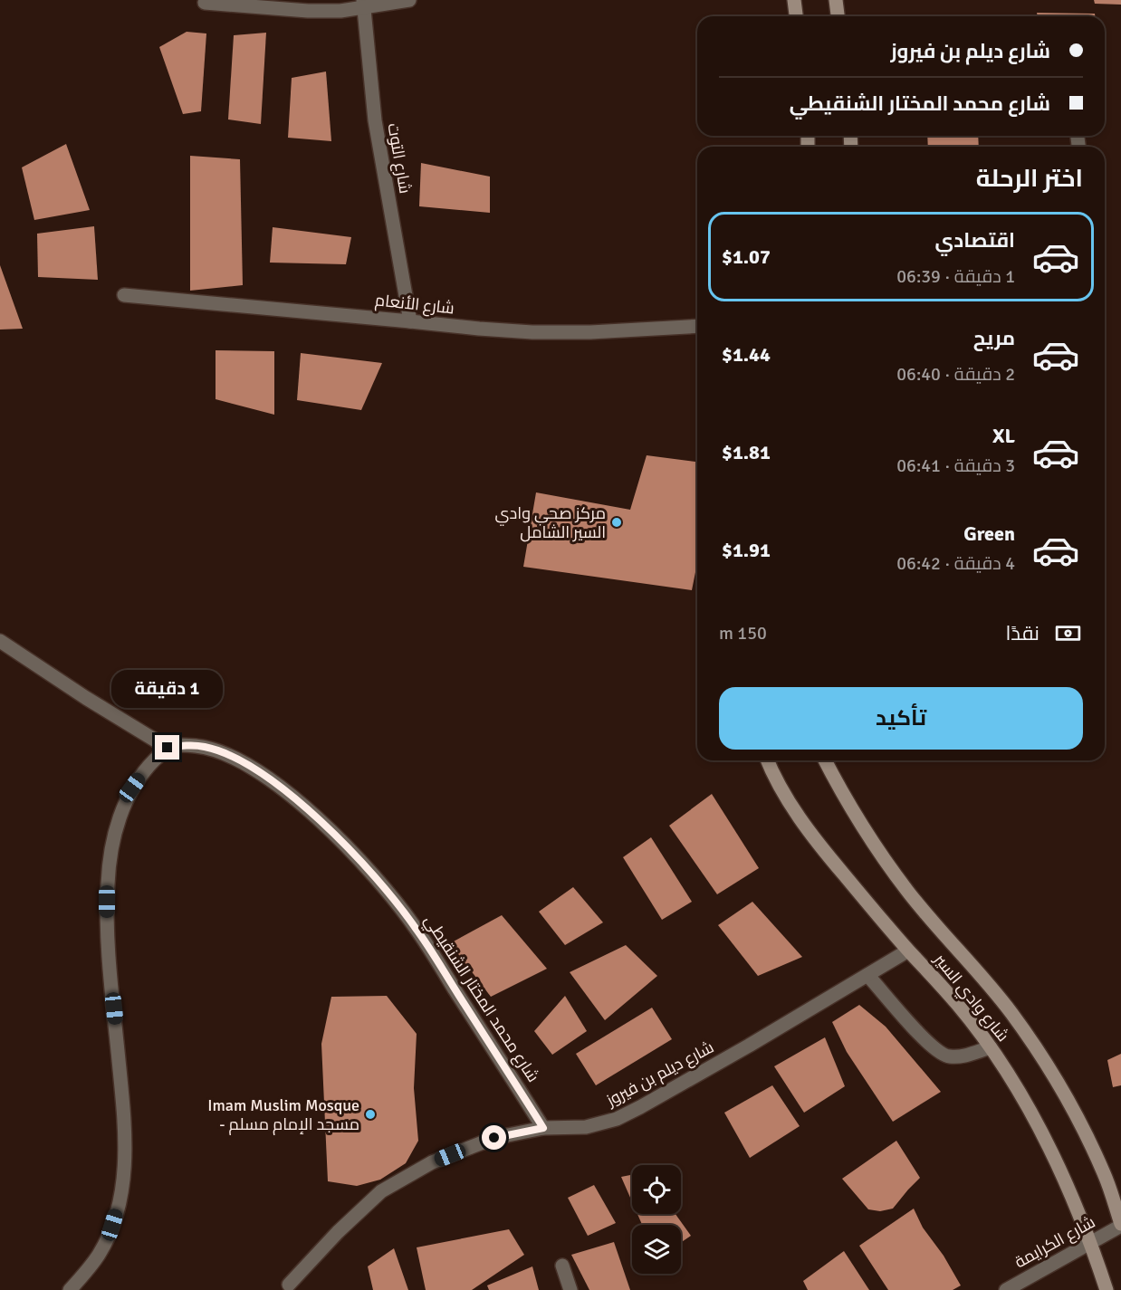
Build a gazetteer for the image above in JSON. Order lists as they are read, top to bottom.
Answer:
{
  "streets": {
    "main road": ["شارع وادي السير"],
    "street": [
      "شارع التوت",
      "شارع الأنعام",
      "شارع محمد المختار الشنقيطي",
      "شارع ديلم بن فيروز",
      "شارع الكرايمة"
    ]
  },
  "crossings": [
    ["شارع التوت", "شارع الأنعام"],
    ["شارع وادي السير", "شارع ديلم بن فيروز"],
    ["شارع وادي السير", "شارع الكرايمة"],
    ["شارع محمد المختار الشنقيطي", "شارع ديلم بن فيروز"]
  ],
  "places": ["مركز صحي وادي السير الشامل", "Imam Muslim Mosque - مسجد الإمام مسلم"],
  "page": {
    "banner": ["شارع ديلم بن فيروز", "شارع محمد المختار الشنقيطي"],
    "heading": "اختر الرحلة",
    "list": [
      {
        "name": "اقتصادي",
        "note": "1 دقيقة · 06:39",
        "value": "$1.07"
      },
      {
        "name": "مريح",
        "note": "2 دقيقة · 06:40",
        "value": "$1.44"
      },
      {
        "name": "XL",
        "note": "3 دقيقة · 06:41",
        "value": "$1.81"
      },
      {
        "name": "Green",
        "note": "4 دقيقة · 06:42",
        "value": "$1.91"
      }
    ],
    "pay": ["نقدًا", "150 m"],
    "bubble": "1 دقيقة",
    "buttons": "تأكيد"
  }
}
